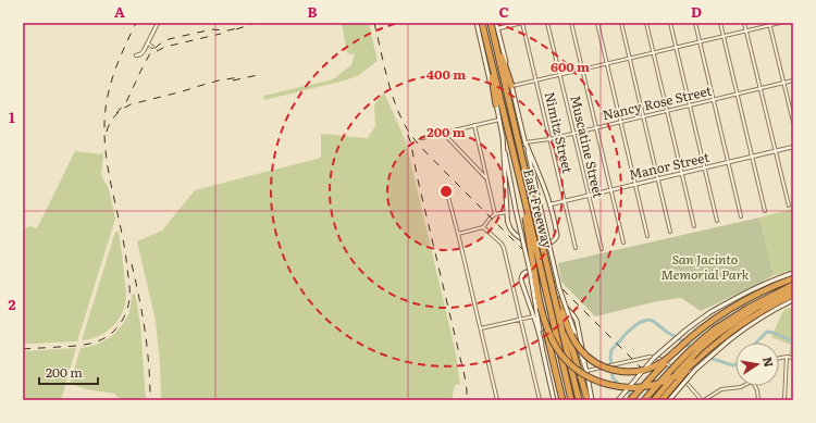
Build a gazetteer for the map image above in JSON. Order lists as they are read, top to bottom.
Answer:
{
  "streets": {
    "highway": ["East Freeway"],
    "street": [
      "Nancy Rose Street",
      "Nimitz Street",
      "Muscatine Street",
      "Manor Street"
    ]
  },
  "crossings": [
    ["Nancy Rose Street", "Nimitz Street"],
    ["Nancy Rose Street", "Muscatine Street"],
    ["Nimitz Street", "Manor Street"],
    ["Muscatine Street", "Manor Street"]
  ],
  "parks": ["San Jacinto Memorial Park"],
  "scale_bar": "200 m",
  "north": "right",
  "grid": {
    "columns": [
      "A",
      "B",
      "C",
      "D"
    ],
    "rows": ["1", "2"]
  },
  "rings": ["600 m", "400 m", "200 m"]
}
